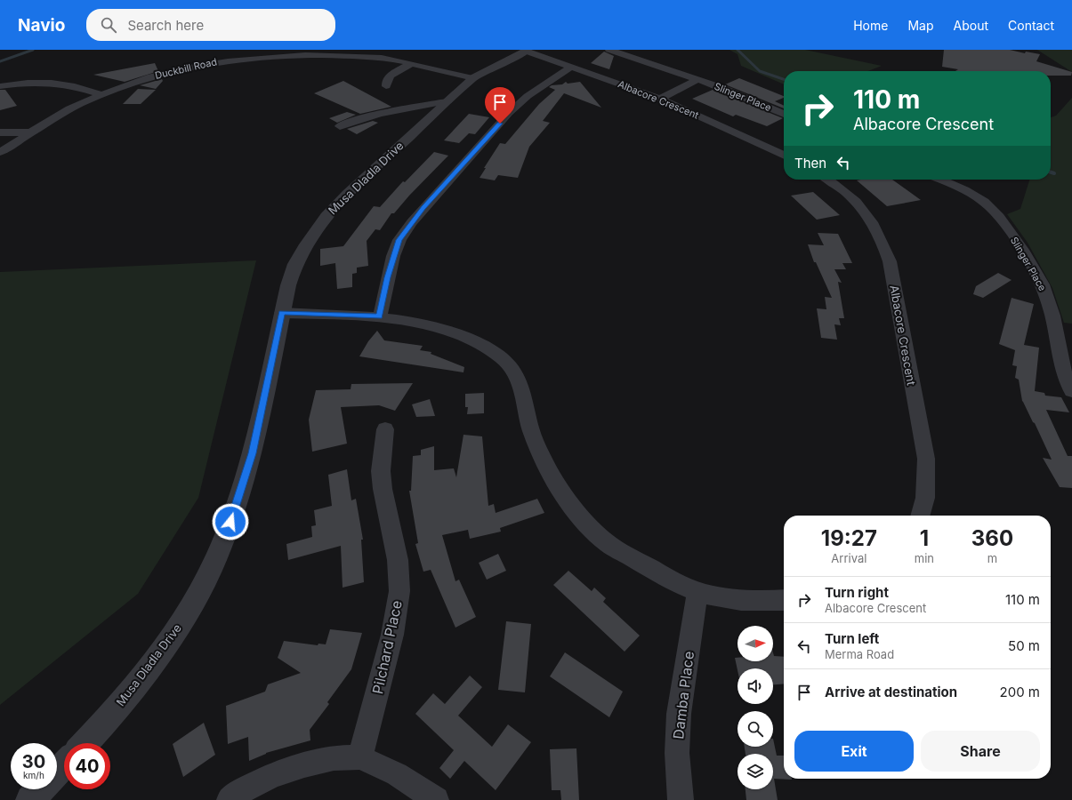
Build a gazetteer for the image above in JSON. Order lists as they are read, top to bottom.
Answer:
{
  "streets": {
    "street": [
      "Duckbill Road",
      "Slinger Place",
      "Albacore Crescent",
      "Musa Dladla Drive",
      "Pilchard Place",
      "Damba Place"
    ]
  },
  "crossings": [
    ["Duckbill Road", "Musa Dladla Drive"],
    ["Albacore Crescent", "Musa Dladla Drive"]
  ],
  "north": "right",
  "page": {
    "header": "Navio",
    "search": "Search here",
    "nav": [
      "Home",
      "Map",
      "About",
      "Contact"
    ],
    "turn": ["110 m", "Albacore Crescent"],
    "then": "Then",
    "eta": [
      "19:27",
      "Arrival",
      "1",
      "min",
      "360",
      "m"
    ],
    "list": [
      {
        "name": "Turn right",
        "note": "Albacore Crescent",
        "value": "110 m"
      },
      {
        "name": "Turn left",
        "note": "Merma Road",
        "value": "50 m"
      },
      {
        "name": "Arrive at destination",
        "value": "200 m"
      }
    ],
    "buttons": ["Exit", "Share"],
    "speed": "30 km/h",
    "limit": "40"
  }
}
